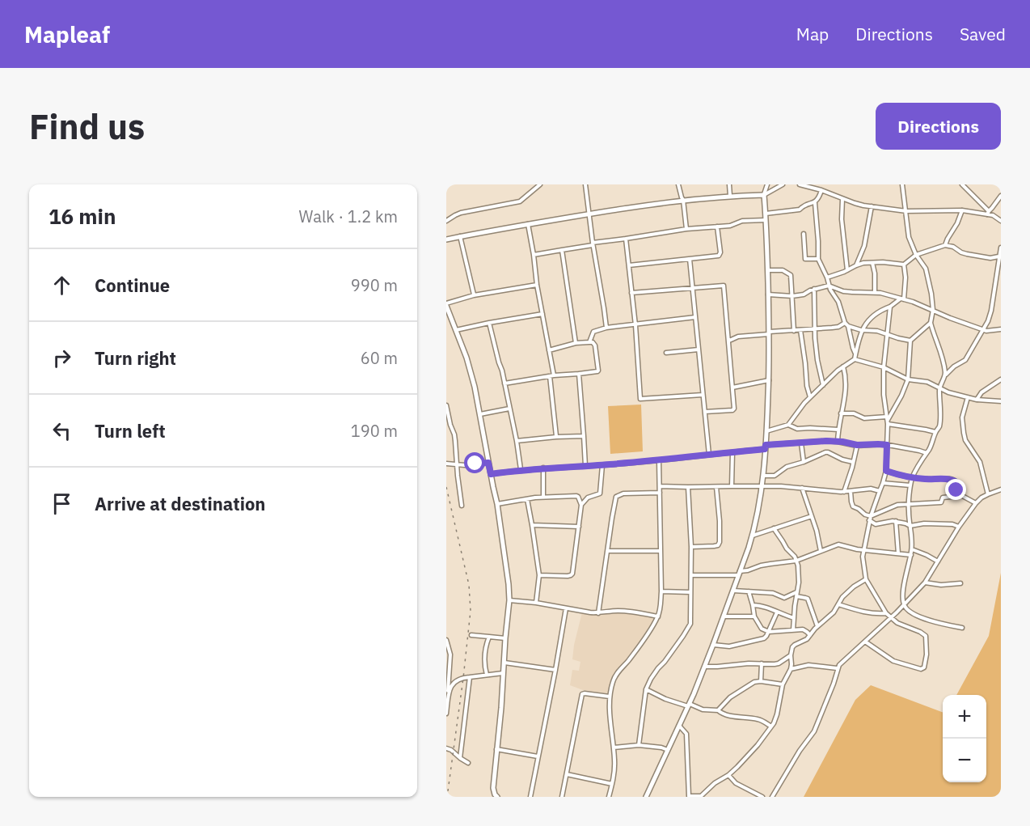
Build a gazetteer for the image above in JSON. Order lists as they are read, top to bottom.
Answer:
{
  "page": {
    "header": "Mapleaf",
    "nav": ["Map", "Directions", "Saved"],
    "buttons": "Directions",
    "title": "Find us",
    "heading": ["16 min", "Walk · 1.2 km"],
    "list": [
      ["Continue", "990 m"],
      ["Turn right", "60 m"],
      ["Turn left", "190 m"],
      "Arrive at destination"
    ],
    "map_buttons": ["+", "−"]
  }
}
